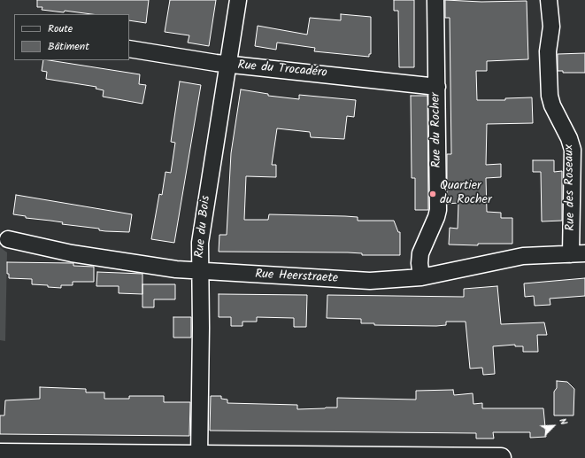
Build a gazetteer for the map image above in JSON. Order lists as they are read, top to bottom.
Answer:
{
  "streets": {
    "street": [
      "Rue du Trocadéro",
      "Rue du Rocher",
      "Rue des Roseaux",
      "Rue du Bois",
      "Rue Heerstraete"
    ]
  },
  "crossings": [
    ["Rue du Trocadéro", "Rue du Rocher"],
    ["Rue du Trocadéro", "Rue du Bois"],
    ["Rue du Rocher", "Rue Heerstraete"],
    ["Rue des Roseaux", "Rue Heerstraete"],
    ["Rue du Bois", "Rue Heerstraete"]
  ],
  "places": ["Quartier du Rocher"],
  "legend": ["Route", "Bâtiment"],
  "north": "top right"
}
